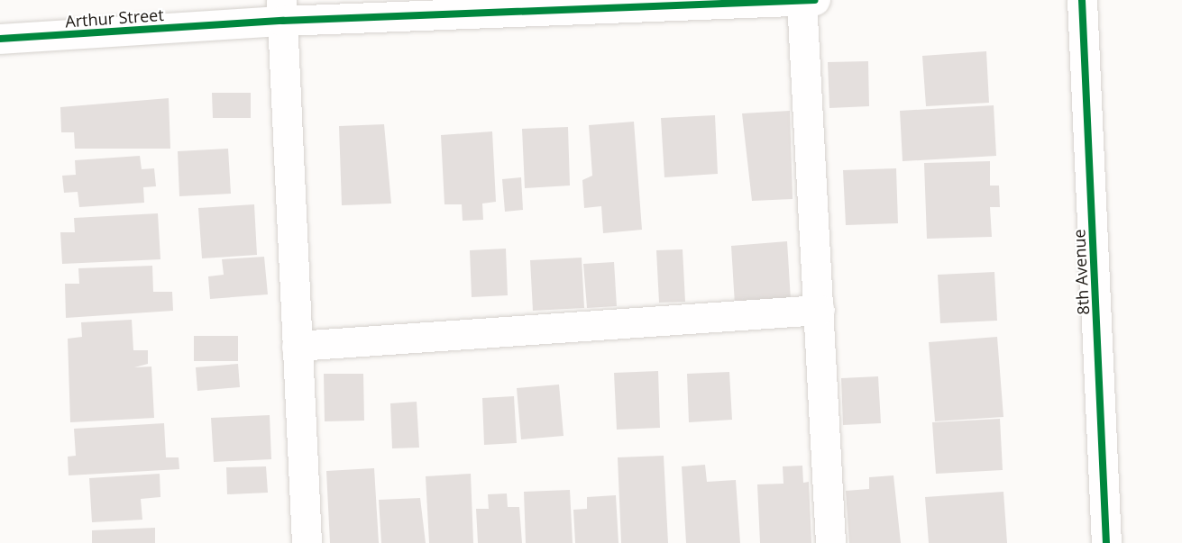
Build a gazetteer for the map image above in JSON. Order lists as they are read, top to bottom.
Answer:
{
  "streets": {
    "street": ["Arthur Street", "8th Avenue"]
  }
}
